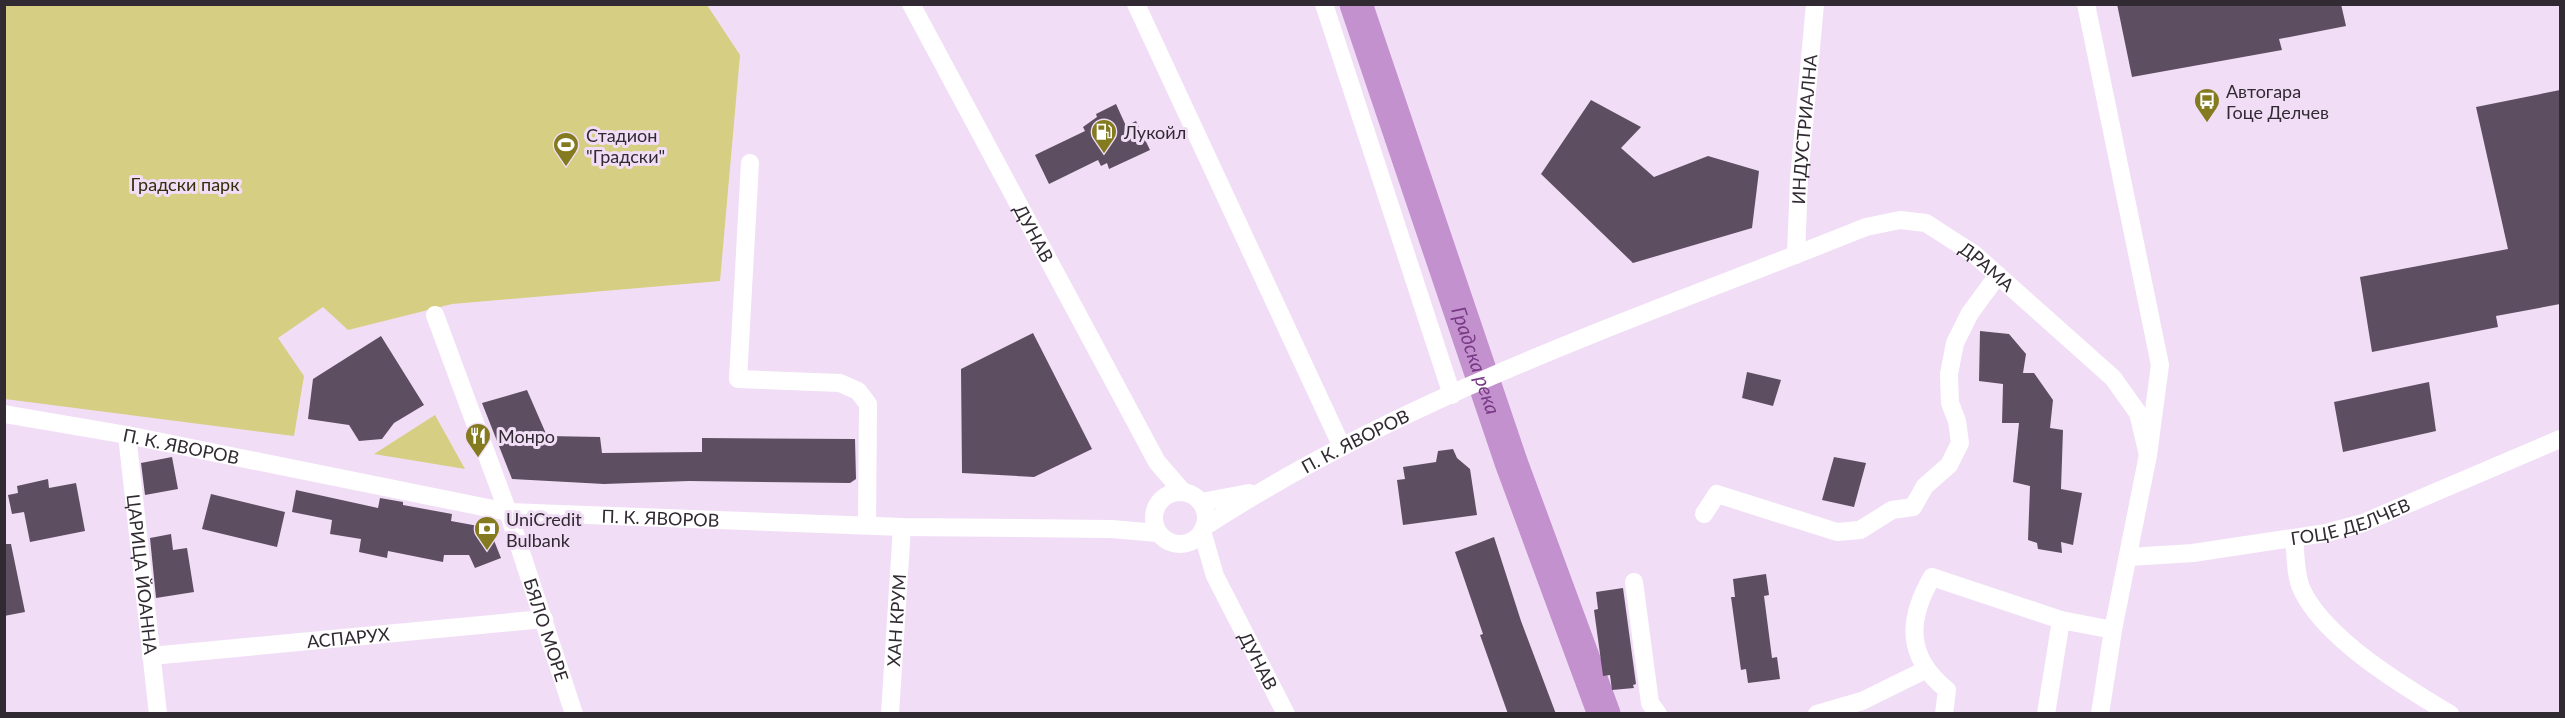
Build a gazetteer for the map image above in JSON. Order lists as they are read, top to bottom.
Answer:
{
  "streets": {
    "street": [
      "ИНДУСТРИАЛНА",
      "ДУНАВ",
      "ДРАМА",
      "П. К. ЯВОРОВ",
      "ГОЦЕ ДЕЛЧЕВ",
      "ЦАРИЦА ЙОАННА",
      "ХАН КРУМ",
      "БЯЛО МОРЕ",
      "АСПАРУХ"
    ]
  },
  "crossings": [
    ["ИНДУСТРИАЛНА", "ДРАМА"],
    ["ДУНАВ", "П. К. ЯВОРОВ"],
    ["ДРАМА", "П. К. ЯВОРОВ"],
    ["ДРАМА", "ГОЦЕ ДЕЛЧЕВ"],
    ["П. К. ЯВОРОВ", "ЦАРИЦА ЙОАННА"],
    ["П. К. ЯВОРОВ", "ХАН КРУМ"],
    ["П. К. ЯВОРОВ", "БЯЛО МОРЕ"],
    ["ЦАРИЦА ЙОАННА", "АСПАРУХ"],
    ["БЯЛО МОРЕ", "АСПАРУХ"]
  ],
  "water": ["Градска река"],
  "parks": ["Градски парк"],
  "places": {
    "bus stop": ["Автогара Гоце Делчев"],
    "fuel station": ["Лукойл"],
    "sports": ["Стадион \"Градски\""],
    "restaurant": ["Монро"],
    "bank": ["UniCredit Bulbank"]
  }
}
